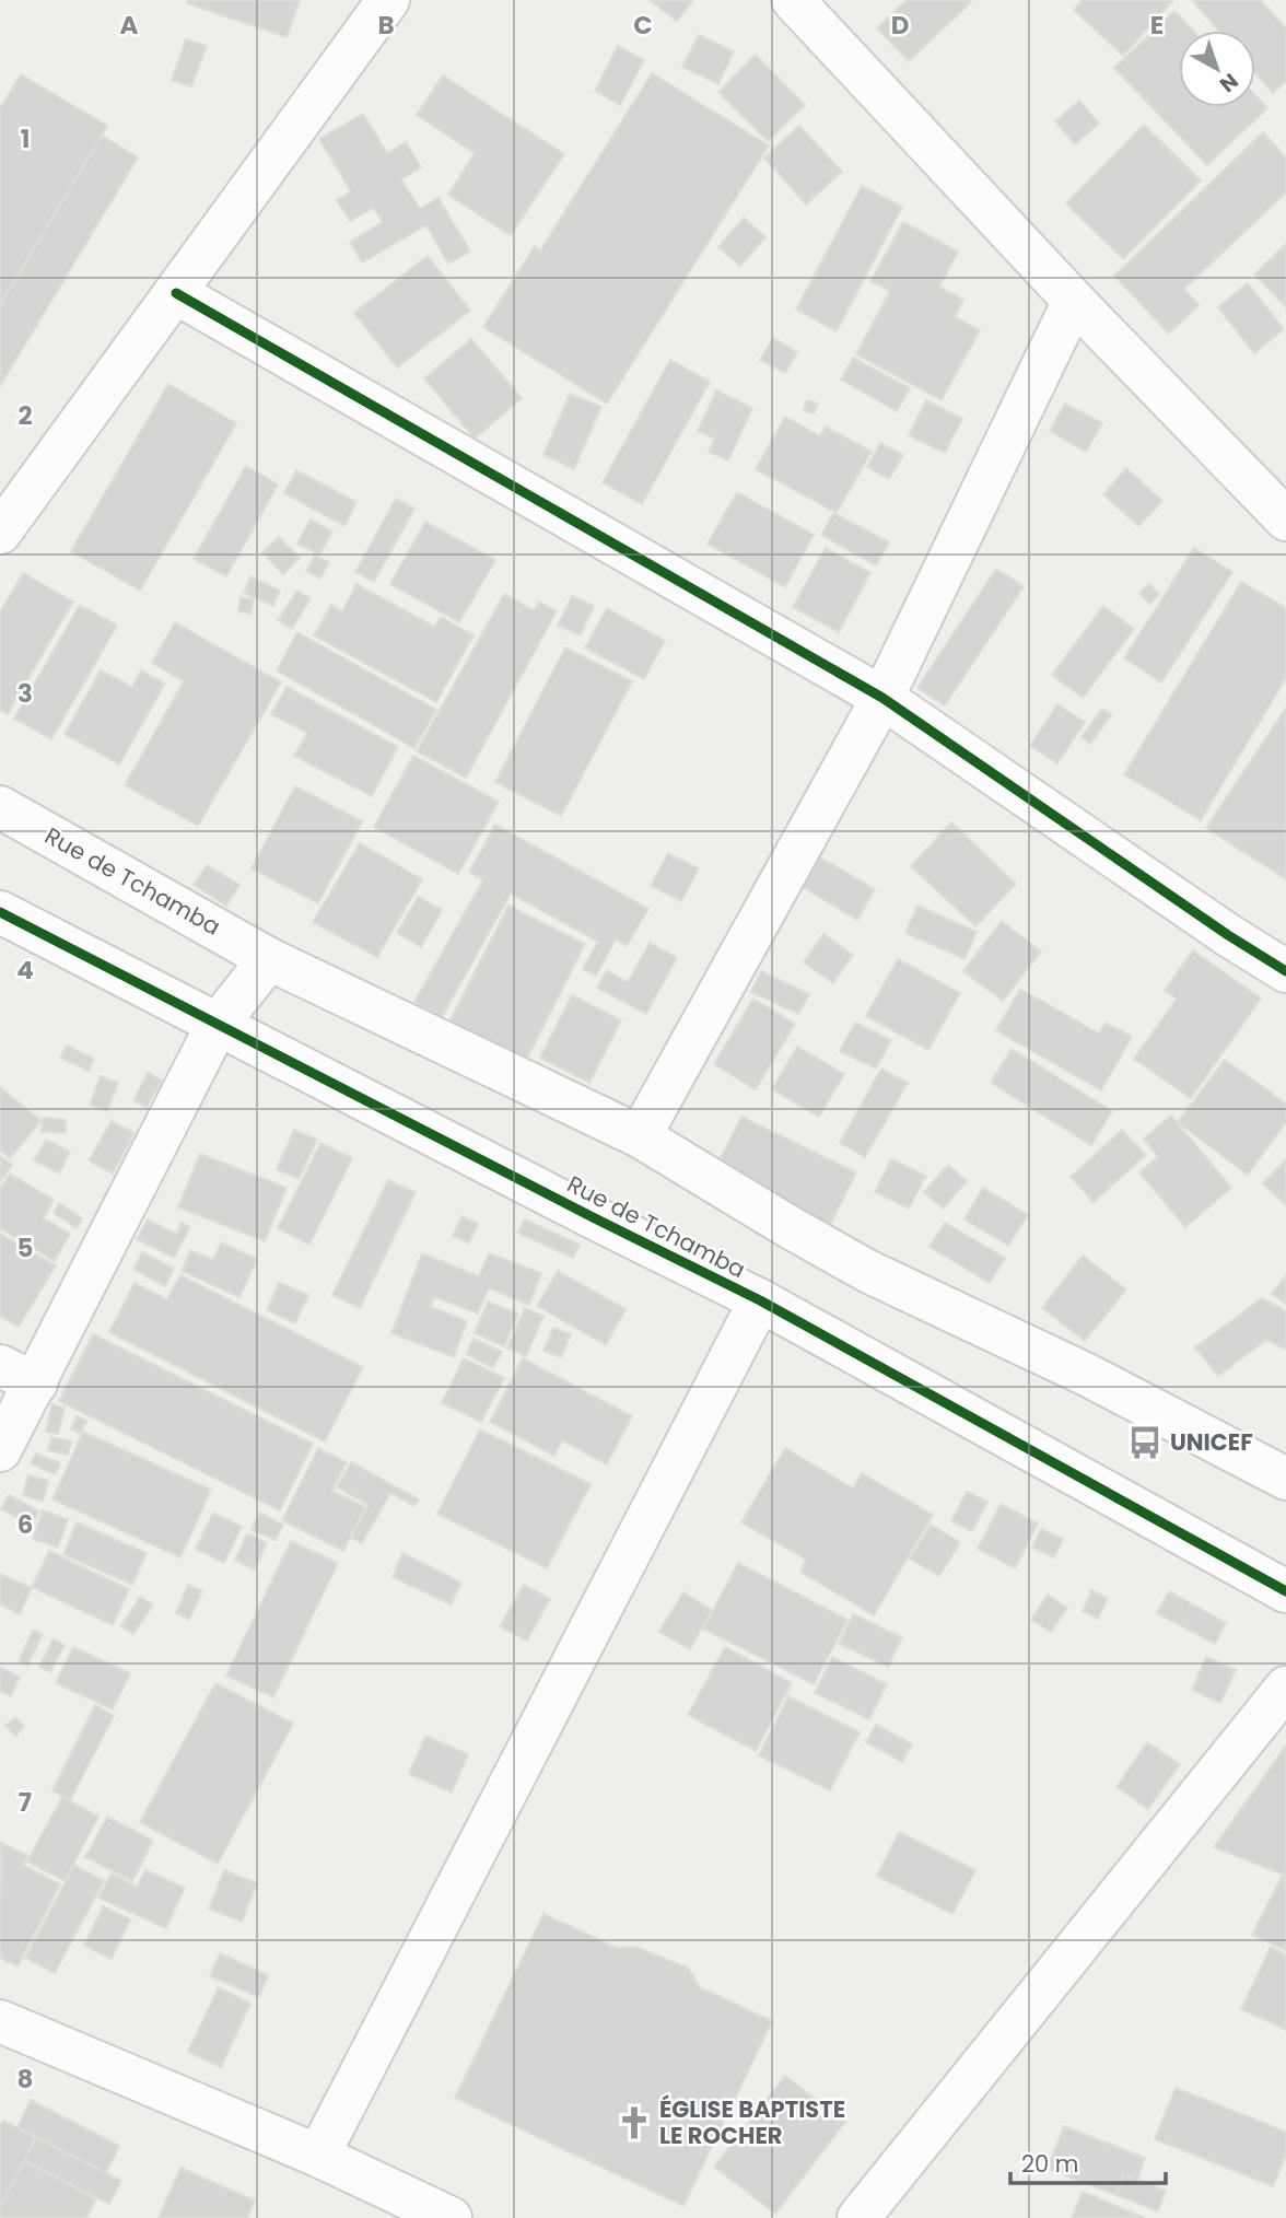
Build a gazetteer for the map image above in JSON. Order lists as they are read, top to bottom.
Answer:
{
  "streets": {
    "street": ["Rue de Tchamba"]
  },
  "places": {
    "bus stop": ["UNICEF"],
    "church": ["ÉGLISE BAPTISTE LE ROCHER"]
  },
  "scale_bar": "20 m",
  "north": "bottom right",
  "grid": {
    "columns": [
      "A",
      "B",
      "C",
      "D",
      "E"
    ],
    "rows": [
      "1",
      "2",
      "3",
      "4",
      "5",
      "6",
      "7",
      "8"
    ]
  }
}
